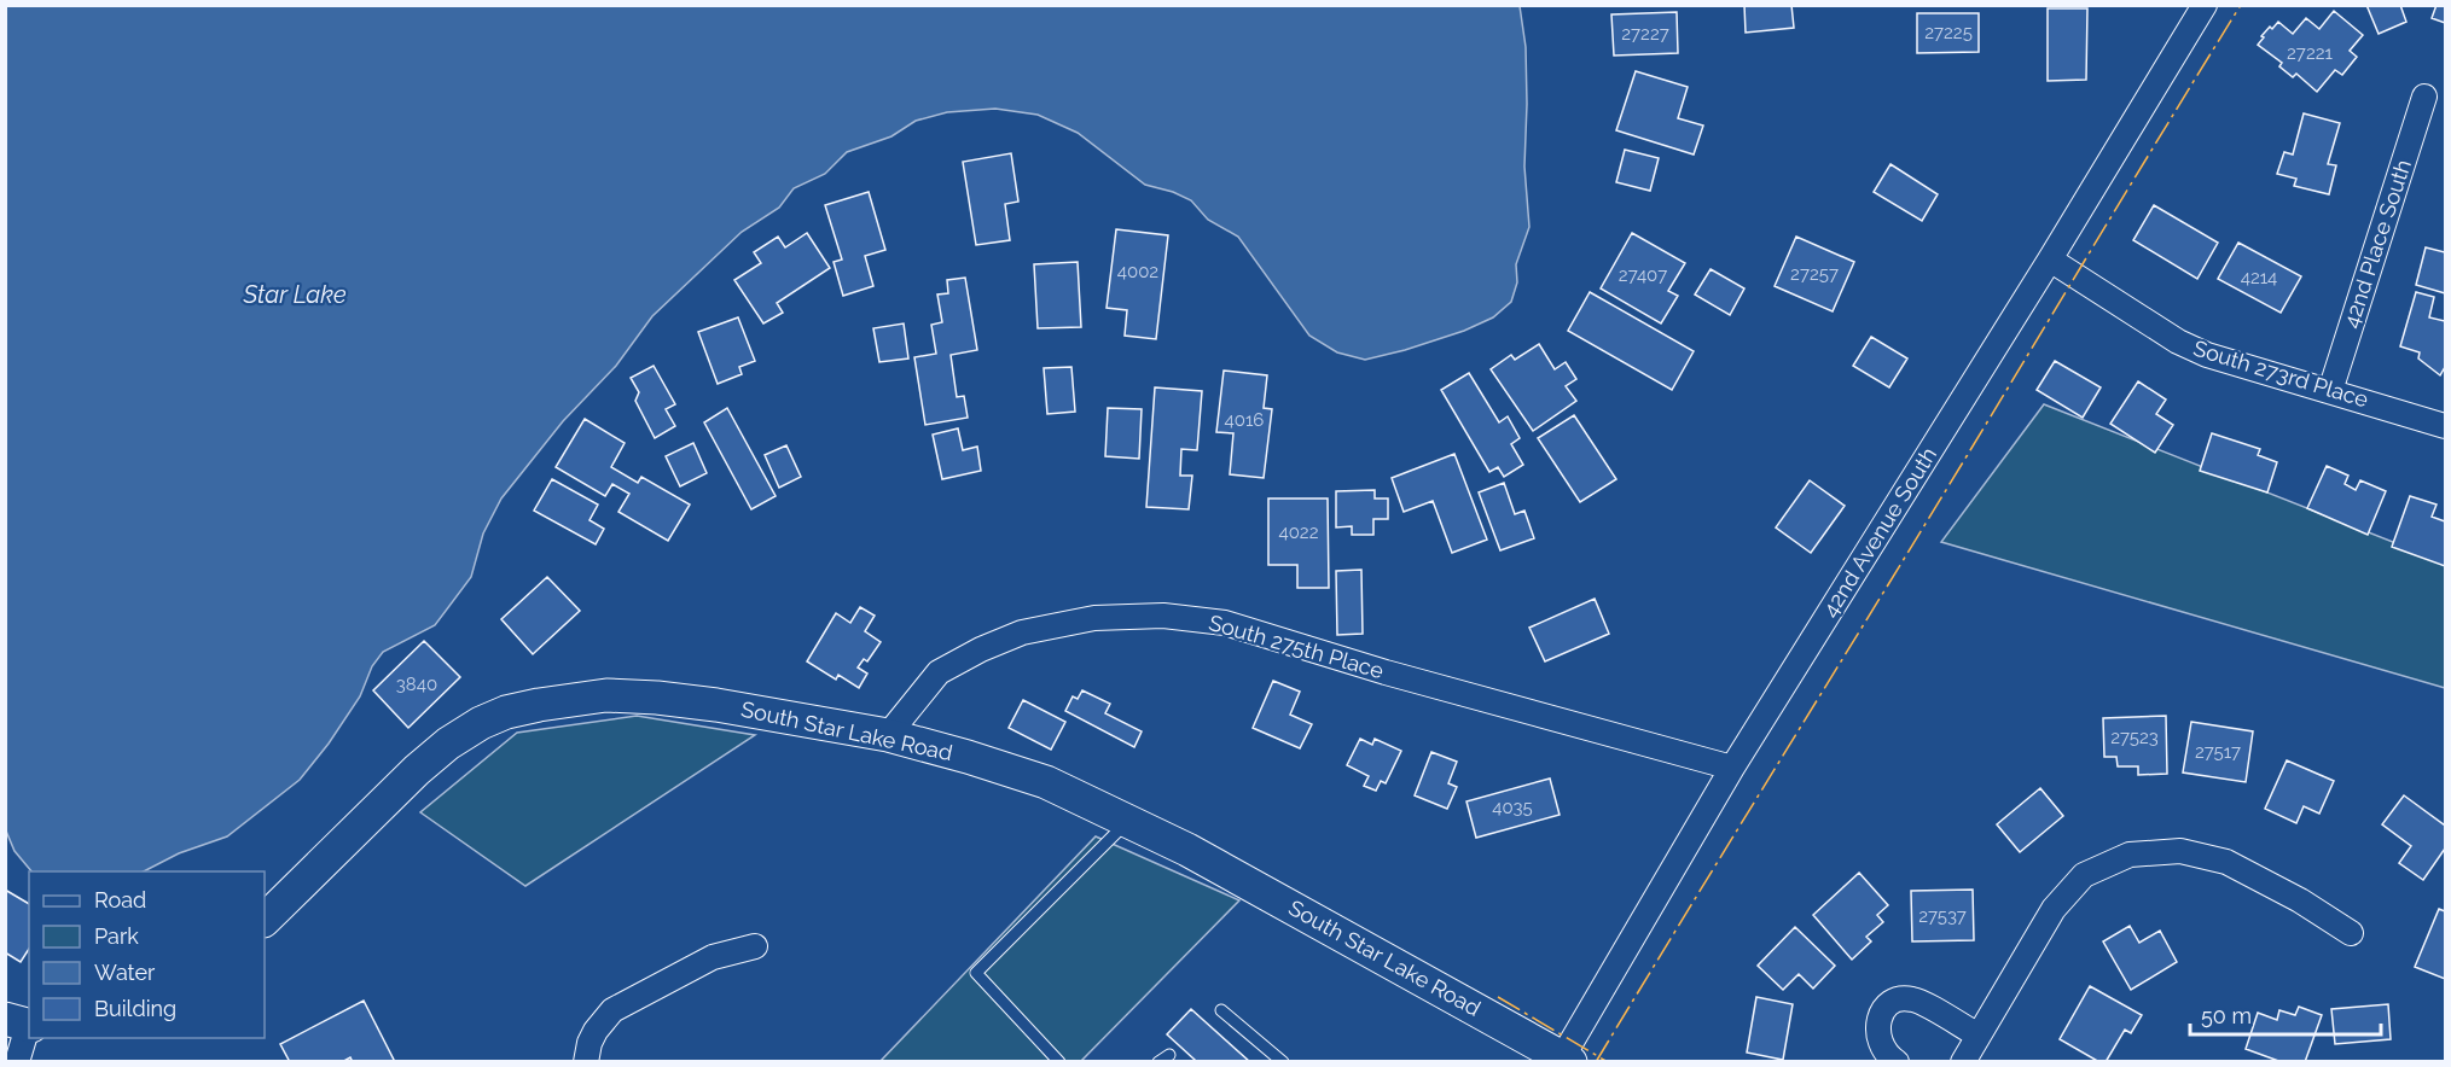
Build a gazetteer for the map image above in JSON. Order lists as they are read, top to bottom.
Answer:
{
  "streets": {
    "street": [
      "42nd Place South",
      "South 273rd Place",
      "42nd Avenue South",
      "South 275th Place",
      "South Star Lake Road"
    ]
  },
  "crossings": [
    ["42nd Place South", "South 273rd Place"],
    ["South 273rd Place", "42nd Avenue South"],
    ["42nd Avenue South", "South 275th Place"],
    ["42nd Avenue South", "South Star Lake Road"],
    ["South 275th Place", "South Star Lake Road"]
  ],
  "water": ["Star Lake"],
  "house_numbers": [
    "27225",
    "27227",
    "27221",
    "4002",
    "27257",
    "27407",
    "4214",
    "4016",
    "4022",
    "3840",
    "27523",
    "27517",
    "4035",
    "27537"
  ],
  "legend": [
    "Road",
    "Park",
    "Water",
    "Building"
  ],
  "scale_bar": "50 m"
}
